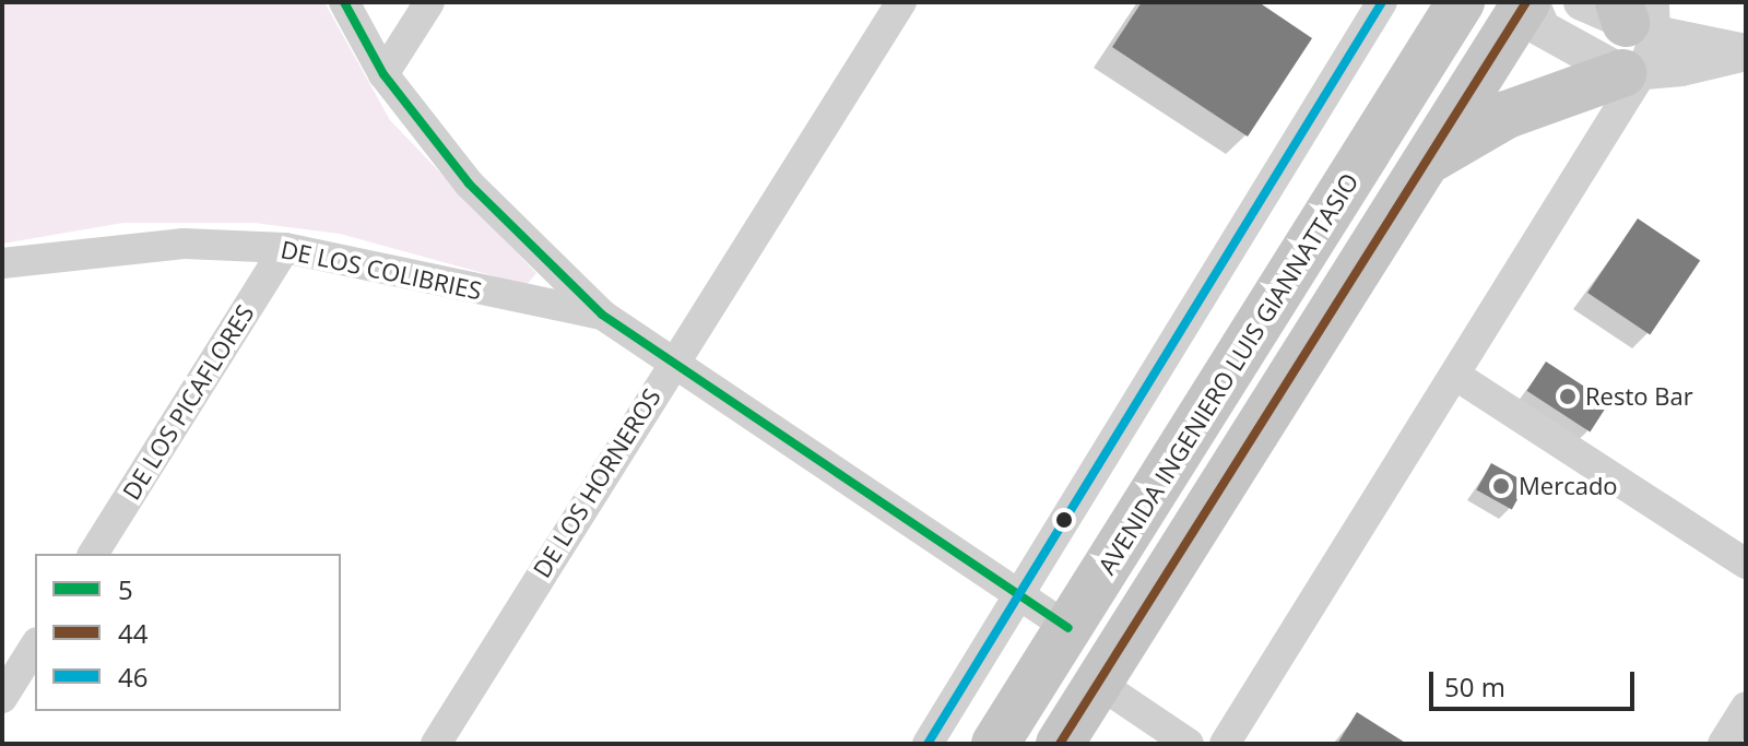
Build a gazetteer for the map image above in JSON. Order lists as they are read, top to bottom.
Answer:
{
  "streets": {
    "main road": ["AVENIDA INGENIERO LUIS GIANNATTASIO"],
    "street": ["DE LOS COLIBRIES", "DE LOS PICAFLORES", "DE LOS HORNEROS"]
  },
  "crossings": [
    ["DE LOS COLIBRIES", "DE LOS PICAFLORES"]
  ],
  "places": ["Resto Bar", "Mercado"],
  "lines": ["transit line 5", "transit line 44", "transit line 46"],
  "legend": ["5", "44", "46"],
  "scale_bar": "50 m"
}
